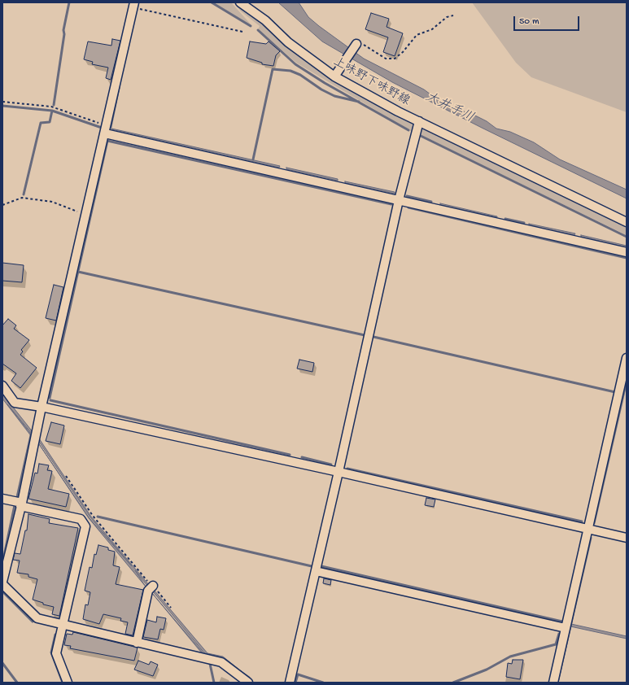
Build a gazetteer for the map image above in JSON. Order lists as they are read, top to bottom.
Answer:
{
  "streets": {
    "street": ["上味野下味野線"]
  },
  "water": ["大井手川"],
  "scale_bar": "50 m"
}
